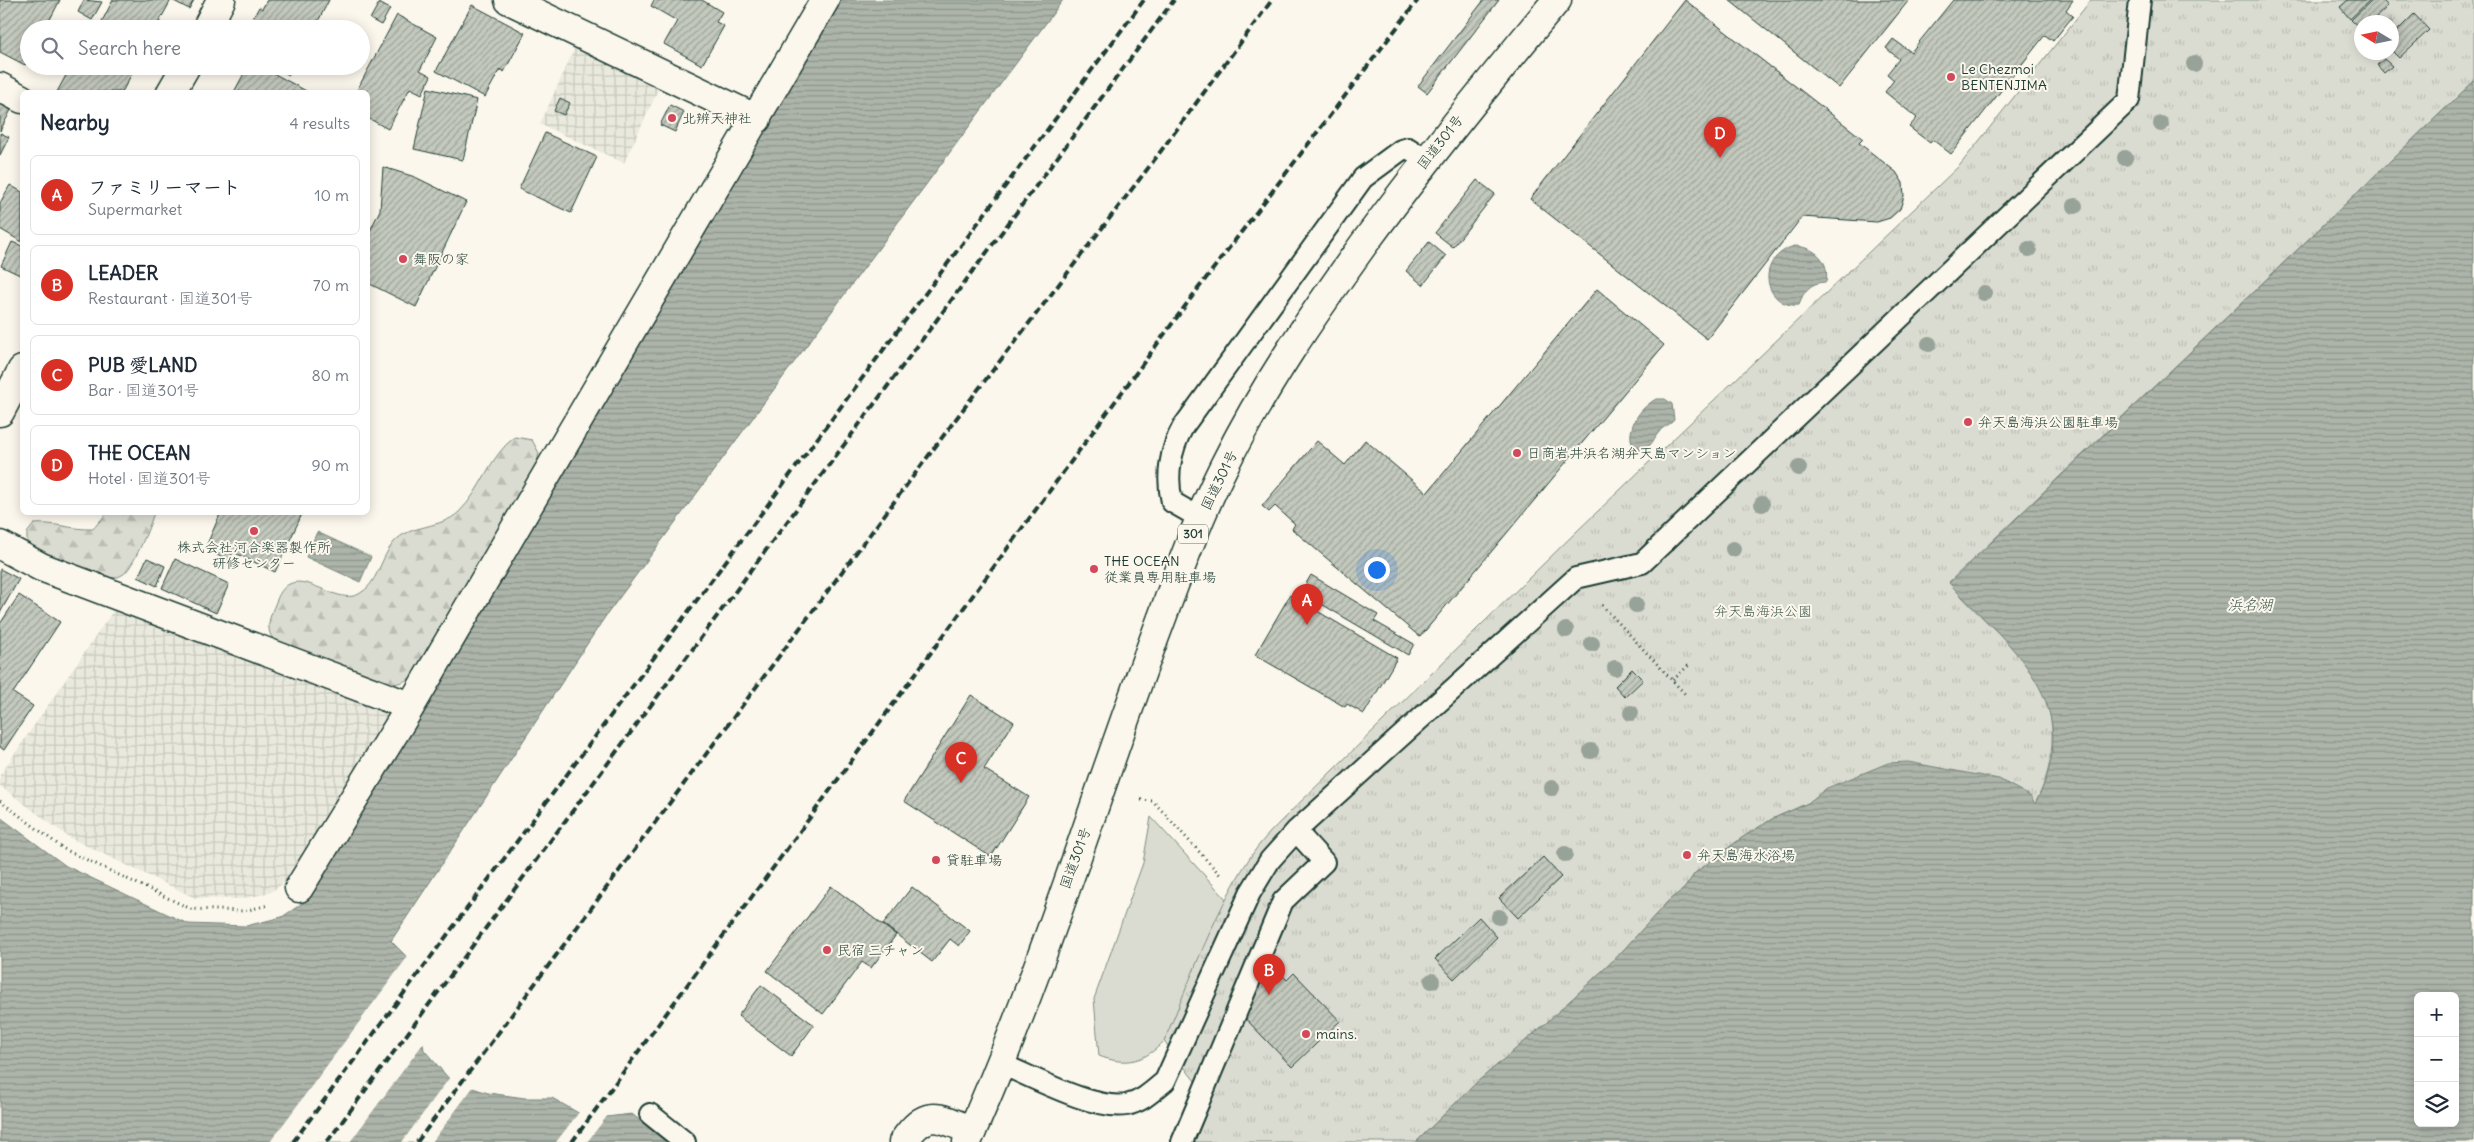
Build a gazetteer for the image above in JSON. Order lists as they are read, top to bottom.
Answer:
{
  "streets": {
    "main road": ["国道301号", "301"]
  },
  "water": ["浜名湖"],
  "parks": ["弁天島海浜公園"],
  "places": [
    "Le Chezmoi BENTENJIMA",
    "北辨天神社",
    "舞阪の家",
    "弁天島海浜公園駐車場",
    "日商岩井浜名湖弁天島マンション",
    "株式会社河合楽器製作所 研修センター",
    "THE OCEAN 従業員専用駐車場",
    "弁天島海水浴場",
    "貸駐車場",
    "民宿 三チャン",
    "mains."
  ],
  "north": "left",
  "page": {
    "search": "Search here",
    "heading": ["Nearby", "4 results"],
    "pins": [
      "D",
      "A",
      "C",
      "B"
    ],
    "list": [
      {
        "mark": "A",
        "name": "ファミリーマート",
        "note": "Supermarket",
        "value": "10 m"
      },
      {
        "mark": "B",
        "name": "LEADER",
        "note": "Restaurant · 国道301号",
        "value": "70 m"
      },
      {
        "mark": "C",
        "name": "PUB 愛LAND",
        "note": "Bar · 国道301号",
        "value": "80 m"
      },
      {
        "mark": "D",
        "name": "THE OCEAN",
        "note": "Hotel · 国道301号",
        "value": "90 m"
      }
    ],
    "map_buttons": ["+", "−"]
  }
}
